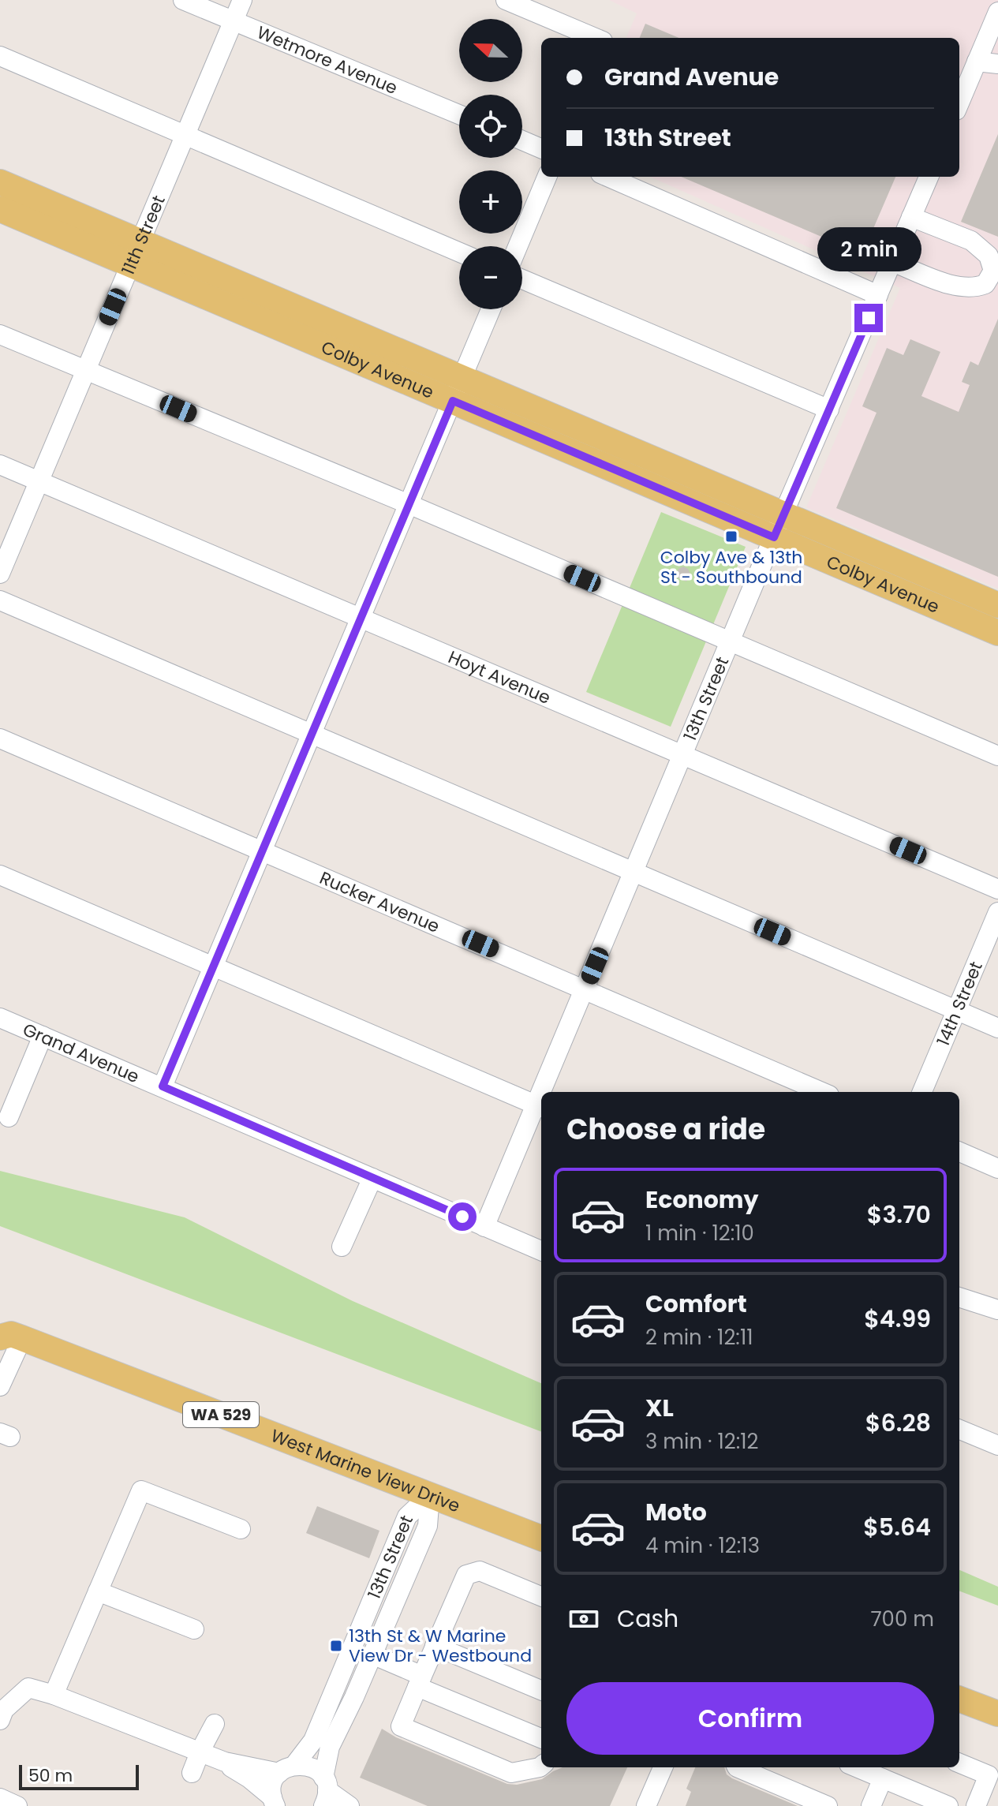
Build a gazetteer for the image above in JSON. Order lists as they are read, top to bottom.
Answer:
{
  "streets": {
    "main road": ["Colby Avenue", "WA 529", "West Marine View Drive"],
    "street": [
      "Wetmore Avenue",
      "11th Street",
      "Hoyt Avenue",
      "13th Street",
      "Rucker Avenue",
      "14th Street",
      "Grand Avenue"
    ]
  },
  "crossings": [
    ["Wetmore Avenue", "11th Street"],
    ["11th Street", "Colby Avenue"],
    ["11th Street", "Hoyt Avenue"],
    ["Colby Avenue", "13th Street"],
    ["Hoyt Avenue", "13th Street"],
    ["13th Street", "Rucker Avenue"],
    ["13th Street", "Grand Avenue"],
    ["13th Street", "West Marine View Drive"]
  ],
  "places": {
    "transit": ["Colby Ave & 13th St - Southbound", "13th St & W Marine View Dr - Westbound"]
  },
  "scale_bar": "50 m",
  "north": "left",
  "page": {
    "map_buttons": ["+", "−"],
    "banner": ["Grand Avenue", "13th Street"],
    "bubble": "2 min",
    "heading": "Choose a ride",
    "list": [
      {
        "name": "Economy",
        "note": "1 min · 12:10",
        "value": "$3.70"
      },
      {
        "name": "Comfort",
        "note": "2 min · 12:11",
        "value": "$4.99"
      },
      {
        "name": "XL",
        "note": "3 min · 12:12",
        "value": "$6.28"
      },
      {
        "name": "Moto",
        "note": "4 min · 12:13",
        "value": "$5.64"
      }
    ],
    "pay": ["Cash", "700 m"],
    "buttons": "Confirm",
    "scale": "50 m"
  }
}
